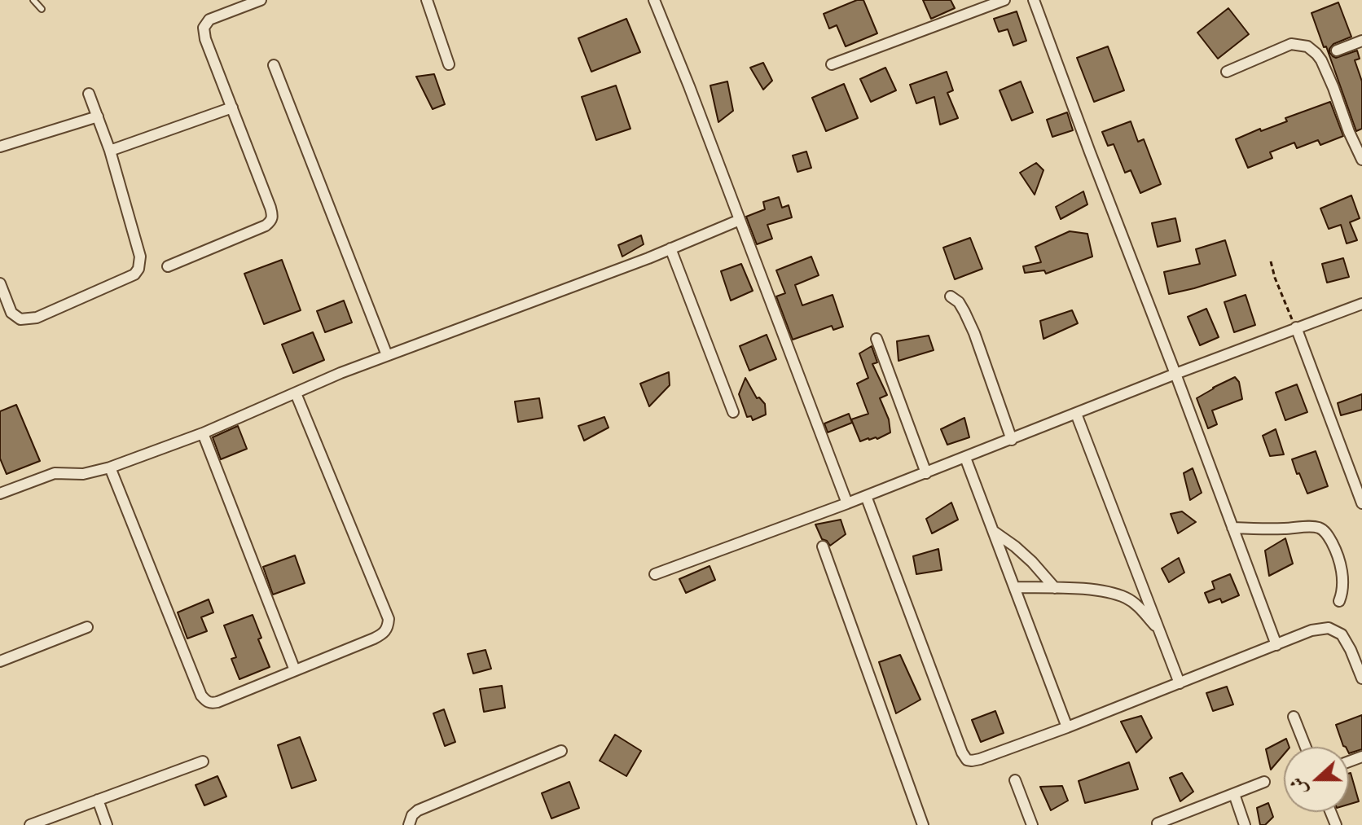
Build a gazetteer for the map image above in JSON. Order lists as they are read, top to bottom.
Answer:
{
  "north": "left"
}
